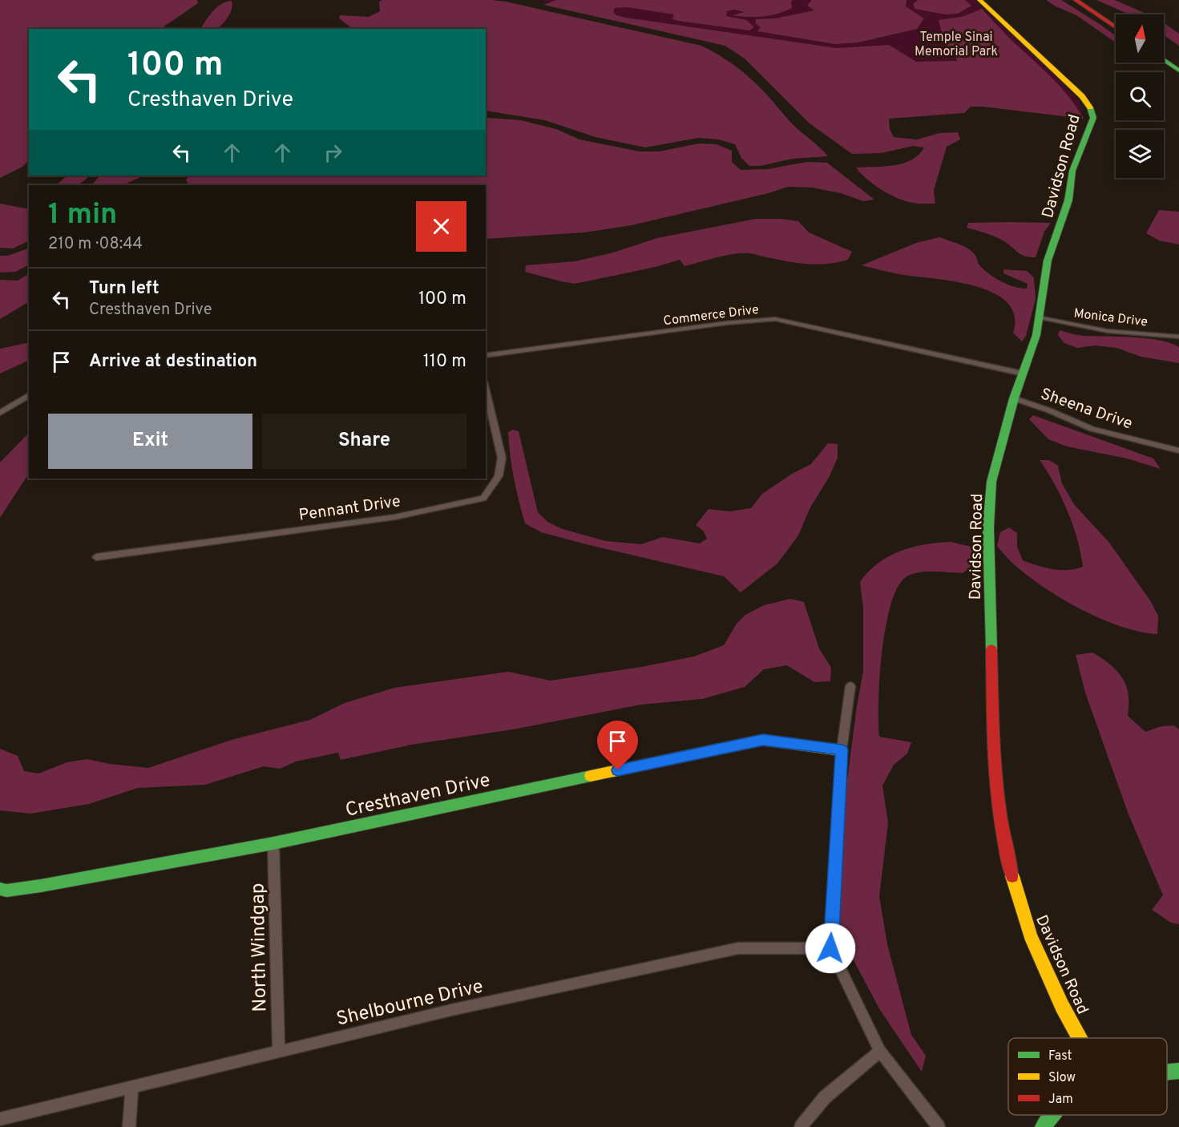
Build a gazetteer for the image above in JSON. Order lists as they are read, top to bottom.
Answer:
{
  "streets": {
    "main road": ["Davidson Road", "Cresthaven Drive"],
    "street": [
      "Commerce Drive",
      "Monica Drive",
      "Sheena Drive",
      "Pennant Drive",
      "North Windgap",
      "Shelbourne Drive"
    ]
  },
  "crossings": [
    ["Davidson Road", "Commerce Drive"],
    ["Davidson Road", "Monica Drive"],
    ["Davidson Road", "Sheena Drive"],
    ["Cresthaven Drive", "North Windgap"],
    ["North Windgap", "Shelbourne Drive"]
  ],
  "parks": ["Temple Sinai Memorial Park"],
  "legend": ["Fast", "Slow", "Jam"],
  "north": "top",
  "page": {
    "turn": ["100 m", "Cresthaven Drive"],
    "heading": ["1 min", "210 m · 08:44"],
    "list": [
      {
        "name": "Turn left",
        "note": "Cresthaven Drive",
        "value": "100 m"
      },
      {
        "name": "Arrive at destination",
        "value": "110 m"
      }
    ],
    "buttons": ["Exit", "Share"]
  }
}
